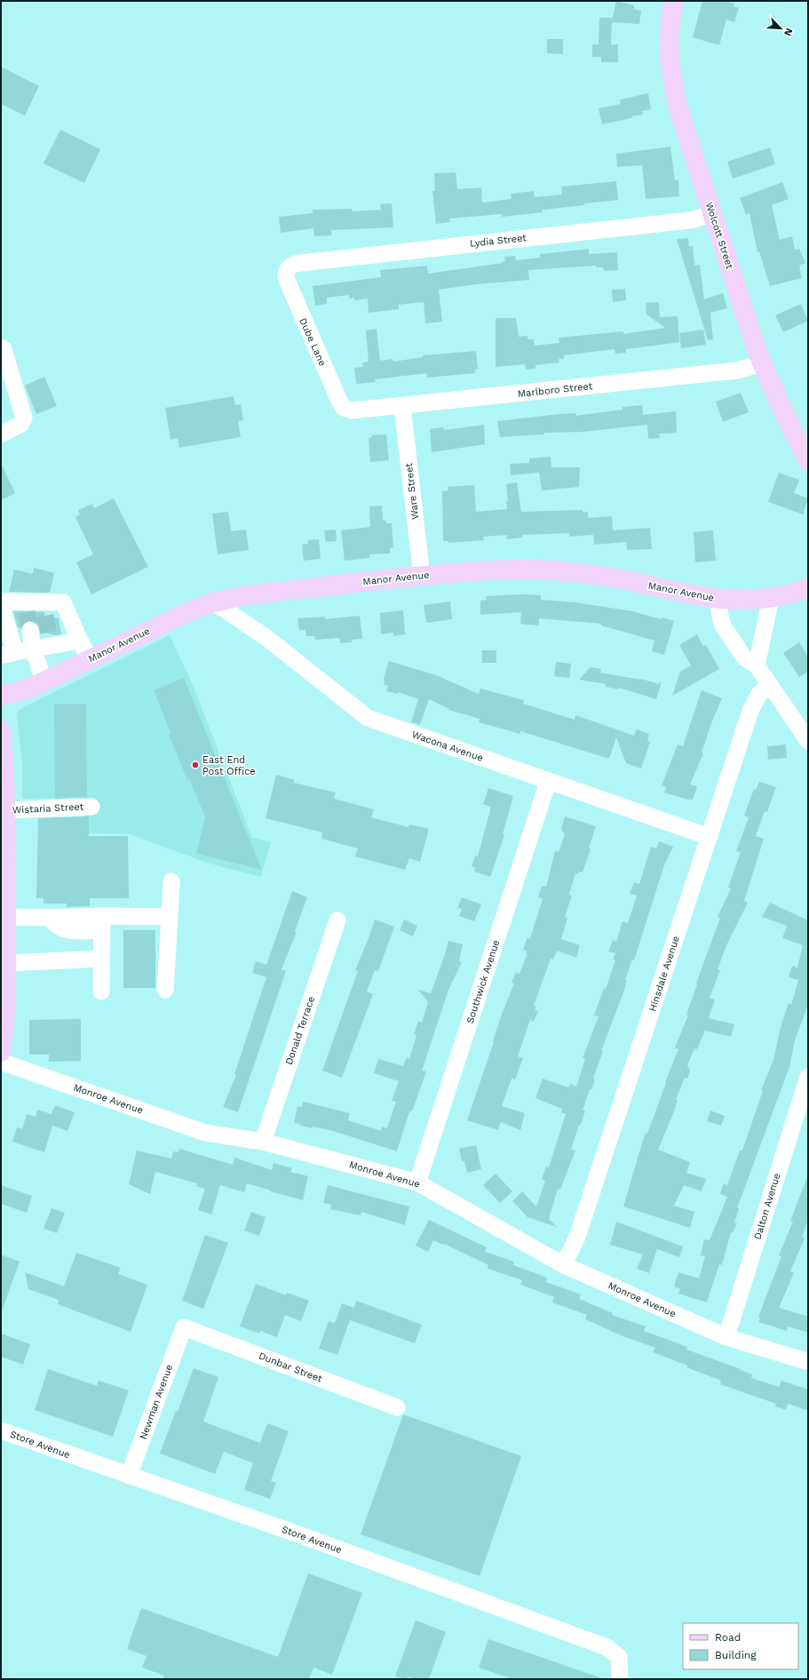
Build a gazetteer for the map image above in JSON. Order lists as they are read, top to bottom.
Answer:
{
  "streets": {
    "main road": ["Wolcott Street", "Manor Avenue"],
    "street": [
      "Lydia Street",
      "Dube Lane",
      "Marlboro Street",
      "Ware Street",
      "Wacona Avenue",
      "Wistaria Street",
      "Hinsdale Avenue",
      "Southwick Avenue",
      "Donald Terrace",
      "Monroe Avenue",
      "Dalton Avenue",
      "Dunbar Street",
      "Newman Avenue",
      "Store Avenue"
    ]
  },
  "crossings": [
    ["Wolcott Street", "Lydia Street"],
    ["Wolcott Street", "Marlboro Street"],
    ["Lydia Street", "Dube Lane"],
    ["Dube Lane", "Marlboro Street"],
    ["Marlboro Street", "Ware Street"],
    ["Ware Street", "Manor Avenue"],
    ["Manor Avenue", "Wacona Avenue"],
    ["Wacona Avenue", "Hinsdale Avenue"],
    ["Wacona Avenue", "Southwick Avenue"],
    ["Hinsdale Avenue", "Monroe Avenue"],
    ["Southwick Avenue", "Monroe Avenue"],
    ["Donald Terrace", "Monroe Avenue"],
    ["Monroe Avenue", "Dalton Avenue"],
    ["Dunbar Street", "Newman Avenue"],
    ["Newman Avenue", "Store Avenue"]
  ],
  "places": ["East End Post Office"],
  "legend": ["Road", "Building"],
  "north": "bottom right"
}
